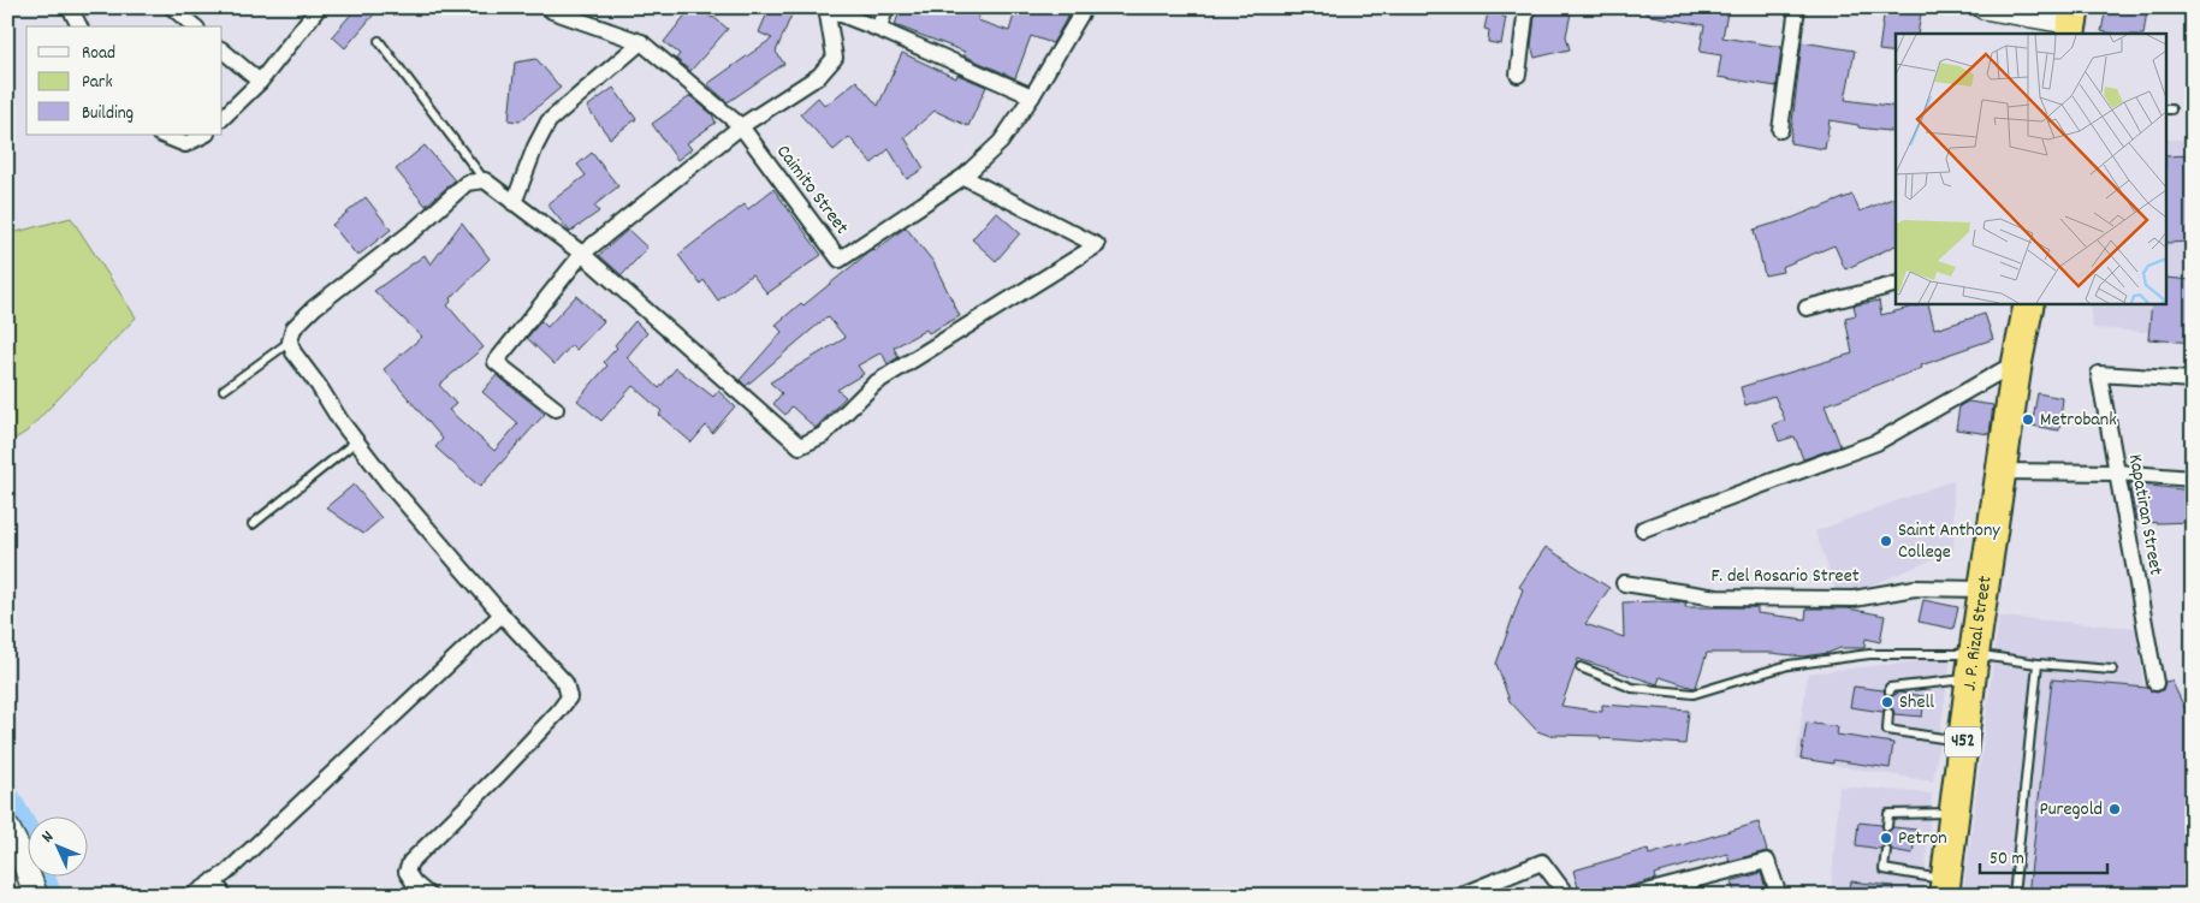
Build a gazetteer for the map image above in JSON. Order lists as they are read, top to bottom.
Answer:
{
  "streets": {
    "highway": ["J. P. Rizal Street", "452"],
    "street": ["Caimito Street", "Kapatiran Street", "F. del Rosario Street"]
  },
  "crossings": [
    ["F. del Rosario Street", "J. P. Rizal Street"]
  ],
  "places": [
    "Metrobank",
    "Saint Anthony College",
    "Shell",
    "Puregold",
    "Petron"
  ],
  "legend": ["Road", "Park", "Building"],
  "scale_bar": "50 m",
  "north": "top left"
}
